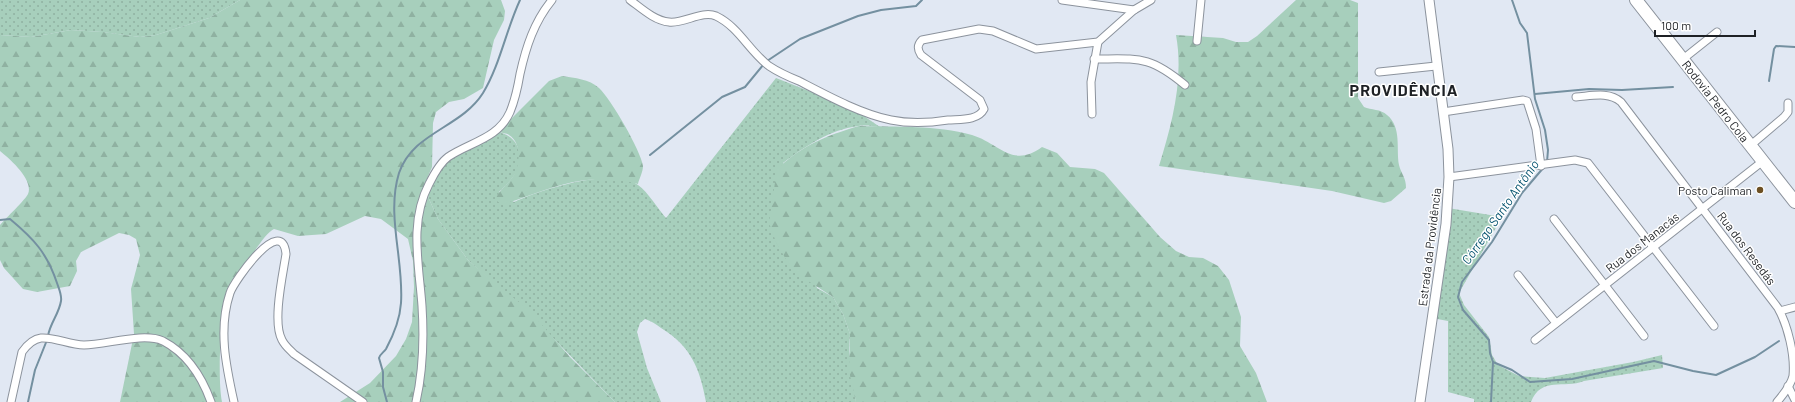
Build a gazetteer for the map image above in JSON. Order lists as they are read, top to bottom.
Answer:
{
  "streets": {
    "main road": ["Rodovia Pedro Cola"],
    "street": ["Rua dos Manacás", "Estrada da Providência", "Rua dos Resedás"]
  },
  "crossings": [
    ["Rodovia Pedro Cola", "Rua dos Manacás"],
    ["Rua dos Manacás", "Rua dos Resedás"]
  ],
  "districts": ["PROVIDÊNCIA"],
  "water": ["Córrego Santo Antônio"],
  "places": ["Posto Caliman"],
  "scale_bar": "100 m"
}
